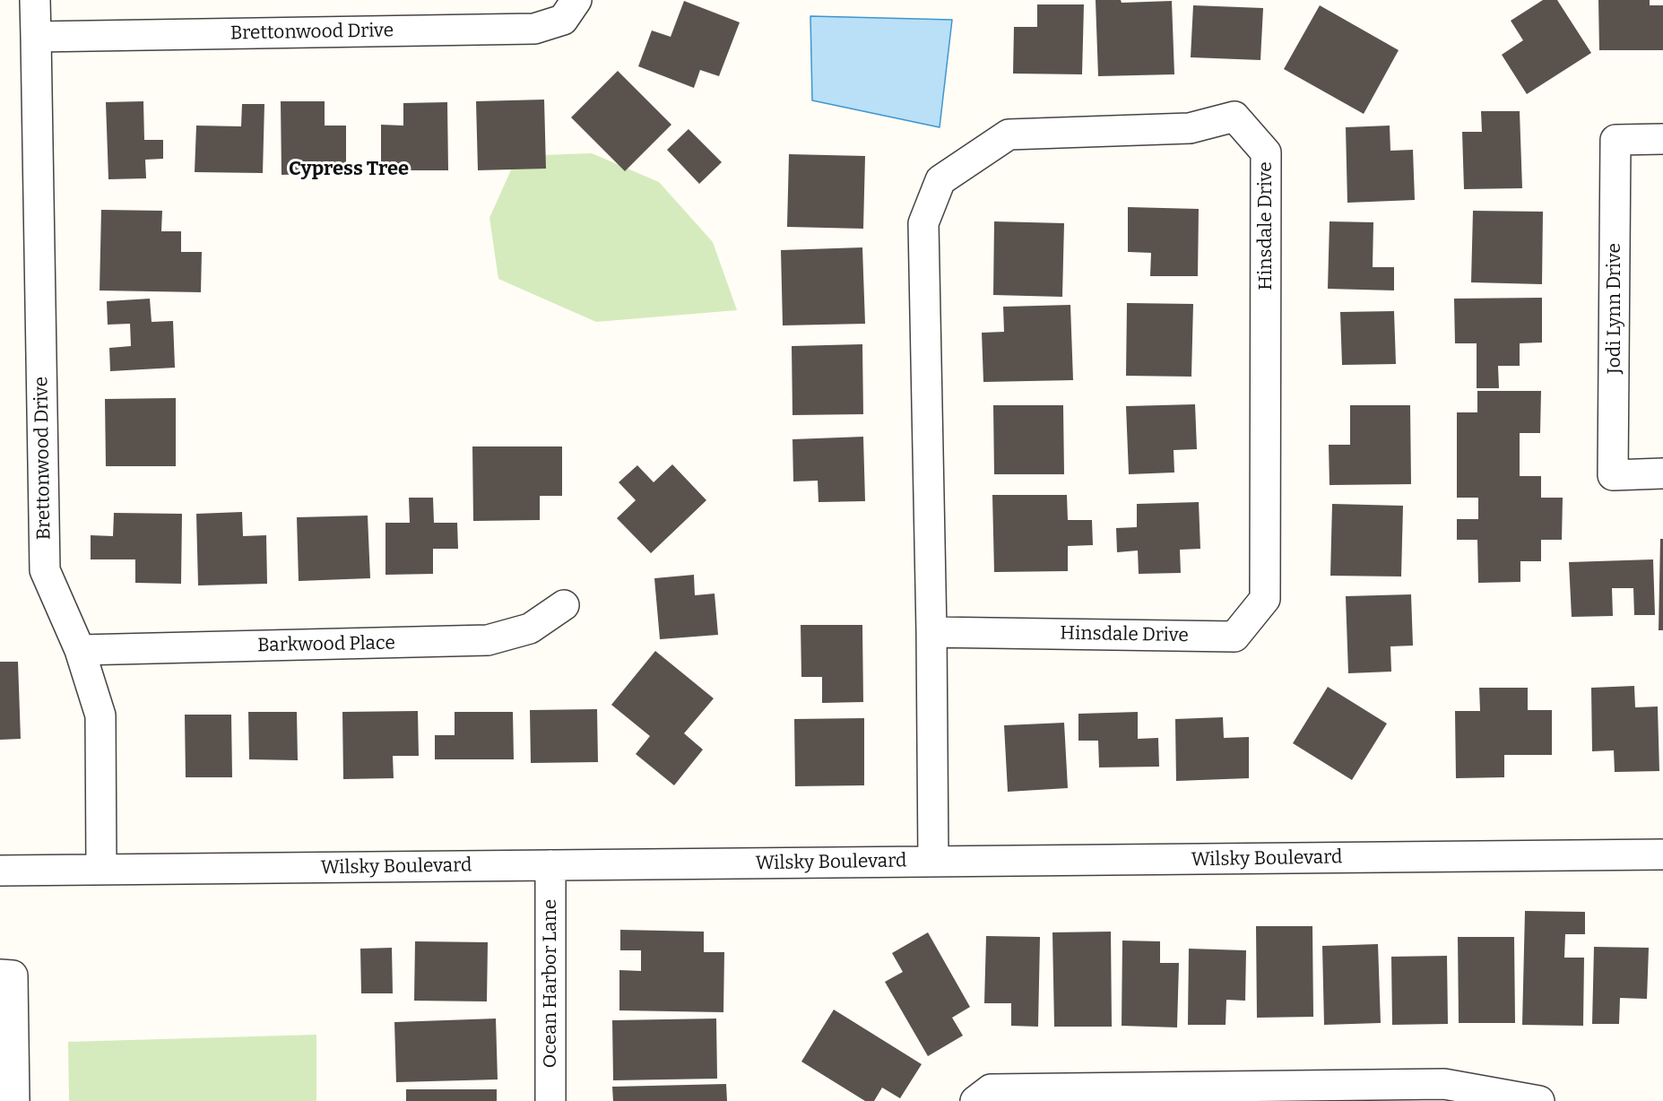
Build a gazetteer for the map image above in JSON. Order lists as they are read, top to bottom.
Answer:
{
  "streets": {
    "street": [
      "Brettonwood Drive",
      "Hinsdale Drive",
      "Jodi Lynn Drive",
      "Barkwood Place",
      "Wilsky Boulevard",
      "Ocean Harbor Lane"
    ]
  },
  "crossings": [
    ["Brettonwood Drive", "Barkwood Place"],
    ["Brettonwood Drive", "Wilsky Boulevard"],
    ["Hinsdale Drive", "Wilsky Boulevard"],
    ["Wilsky Boulevard", "Ocean Harbor Lane"]
  ],
  "districts": ["Cypress Tree"]
}
